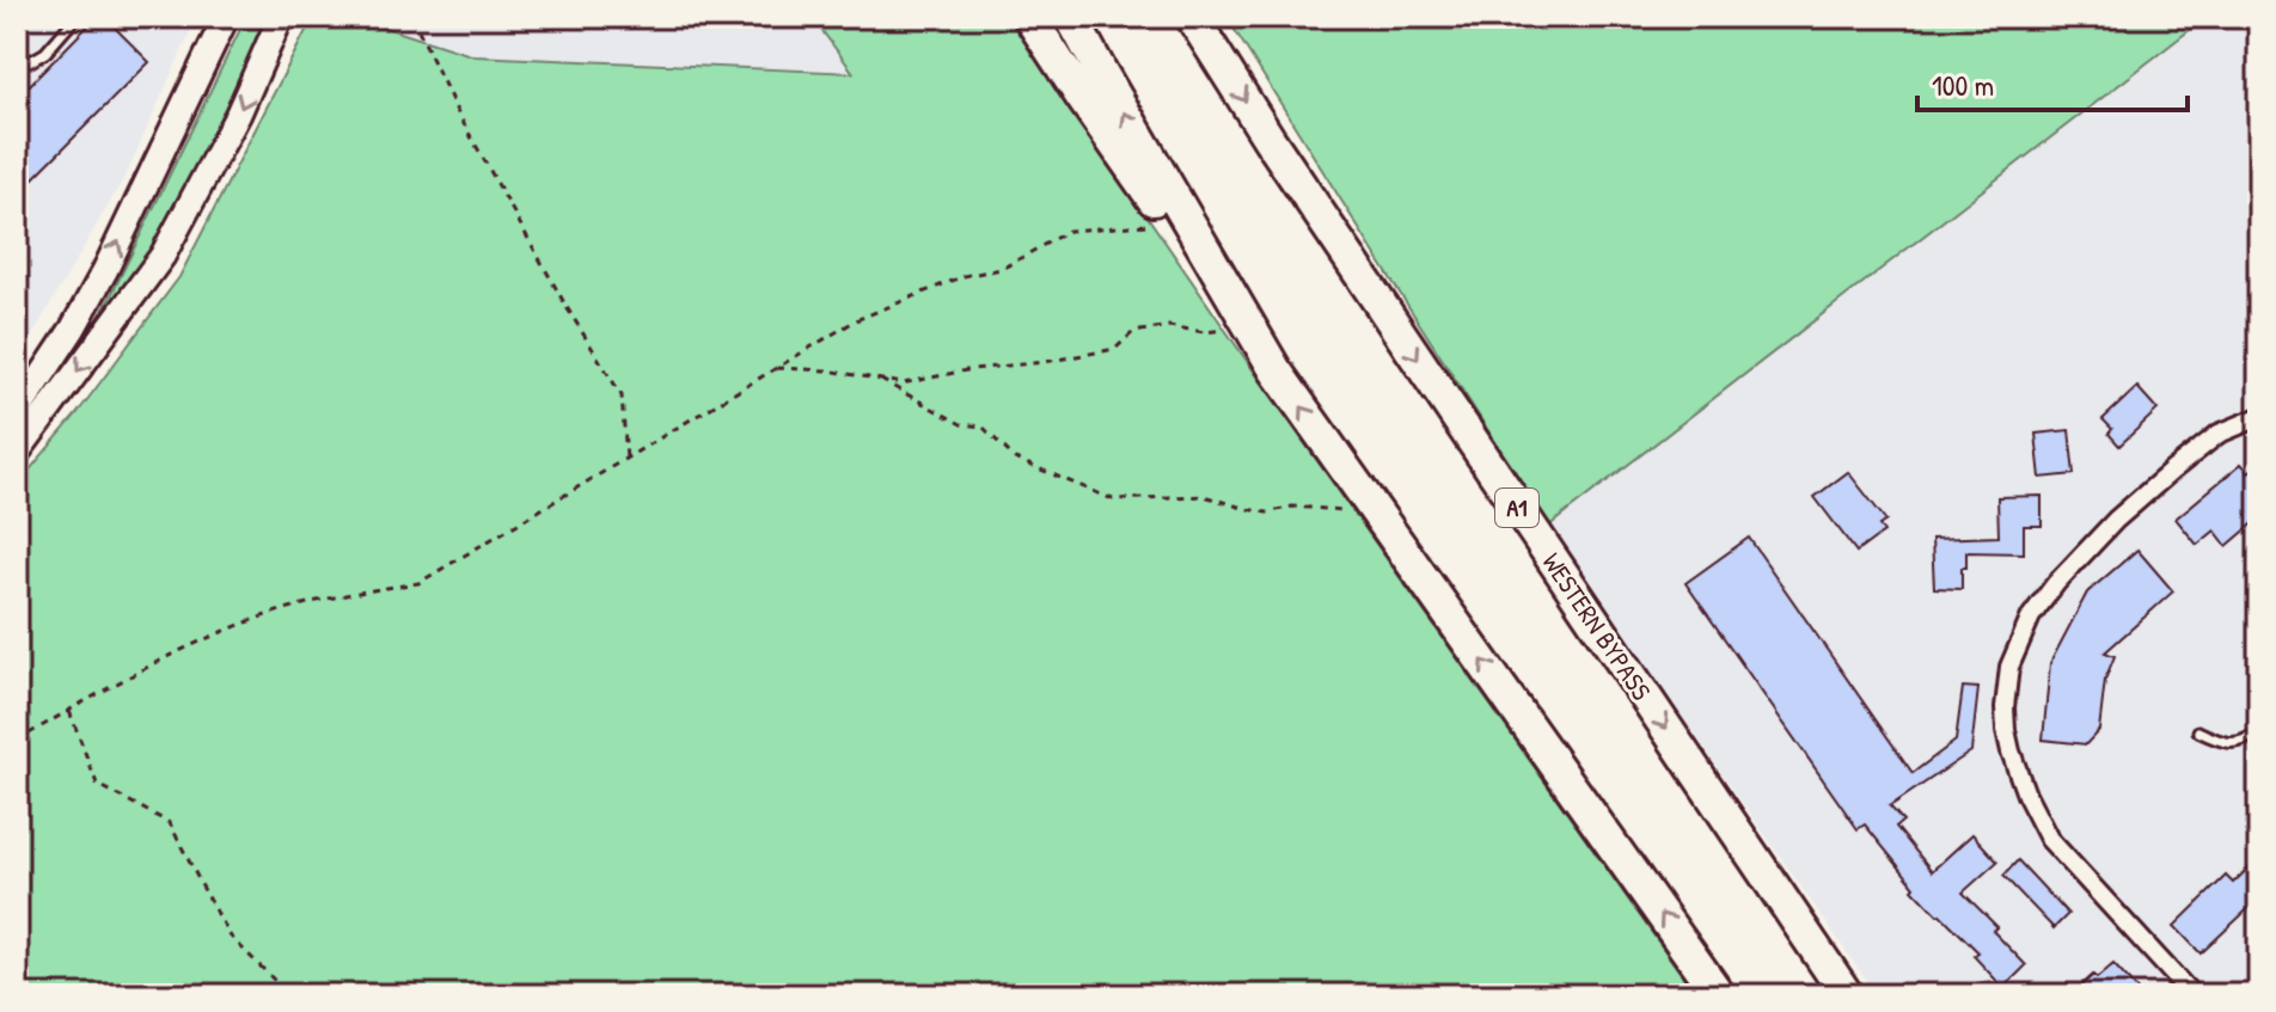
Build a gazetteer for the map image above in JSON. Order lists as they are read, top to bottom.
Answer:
{
  "streets": {
    "highway": ["A1", "WESTERN BYPASS"]
  },
  "scale_bar": "100 m"
}
